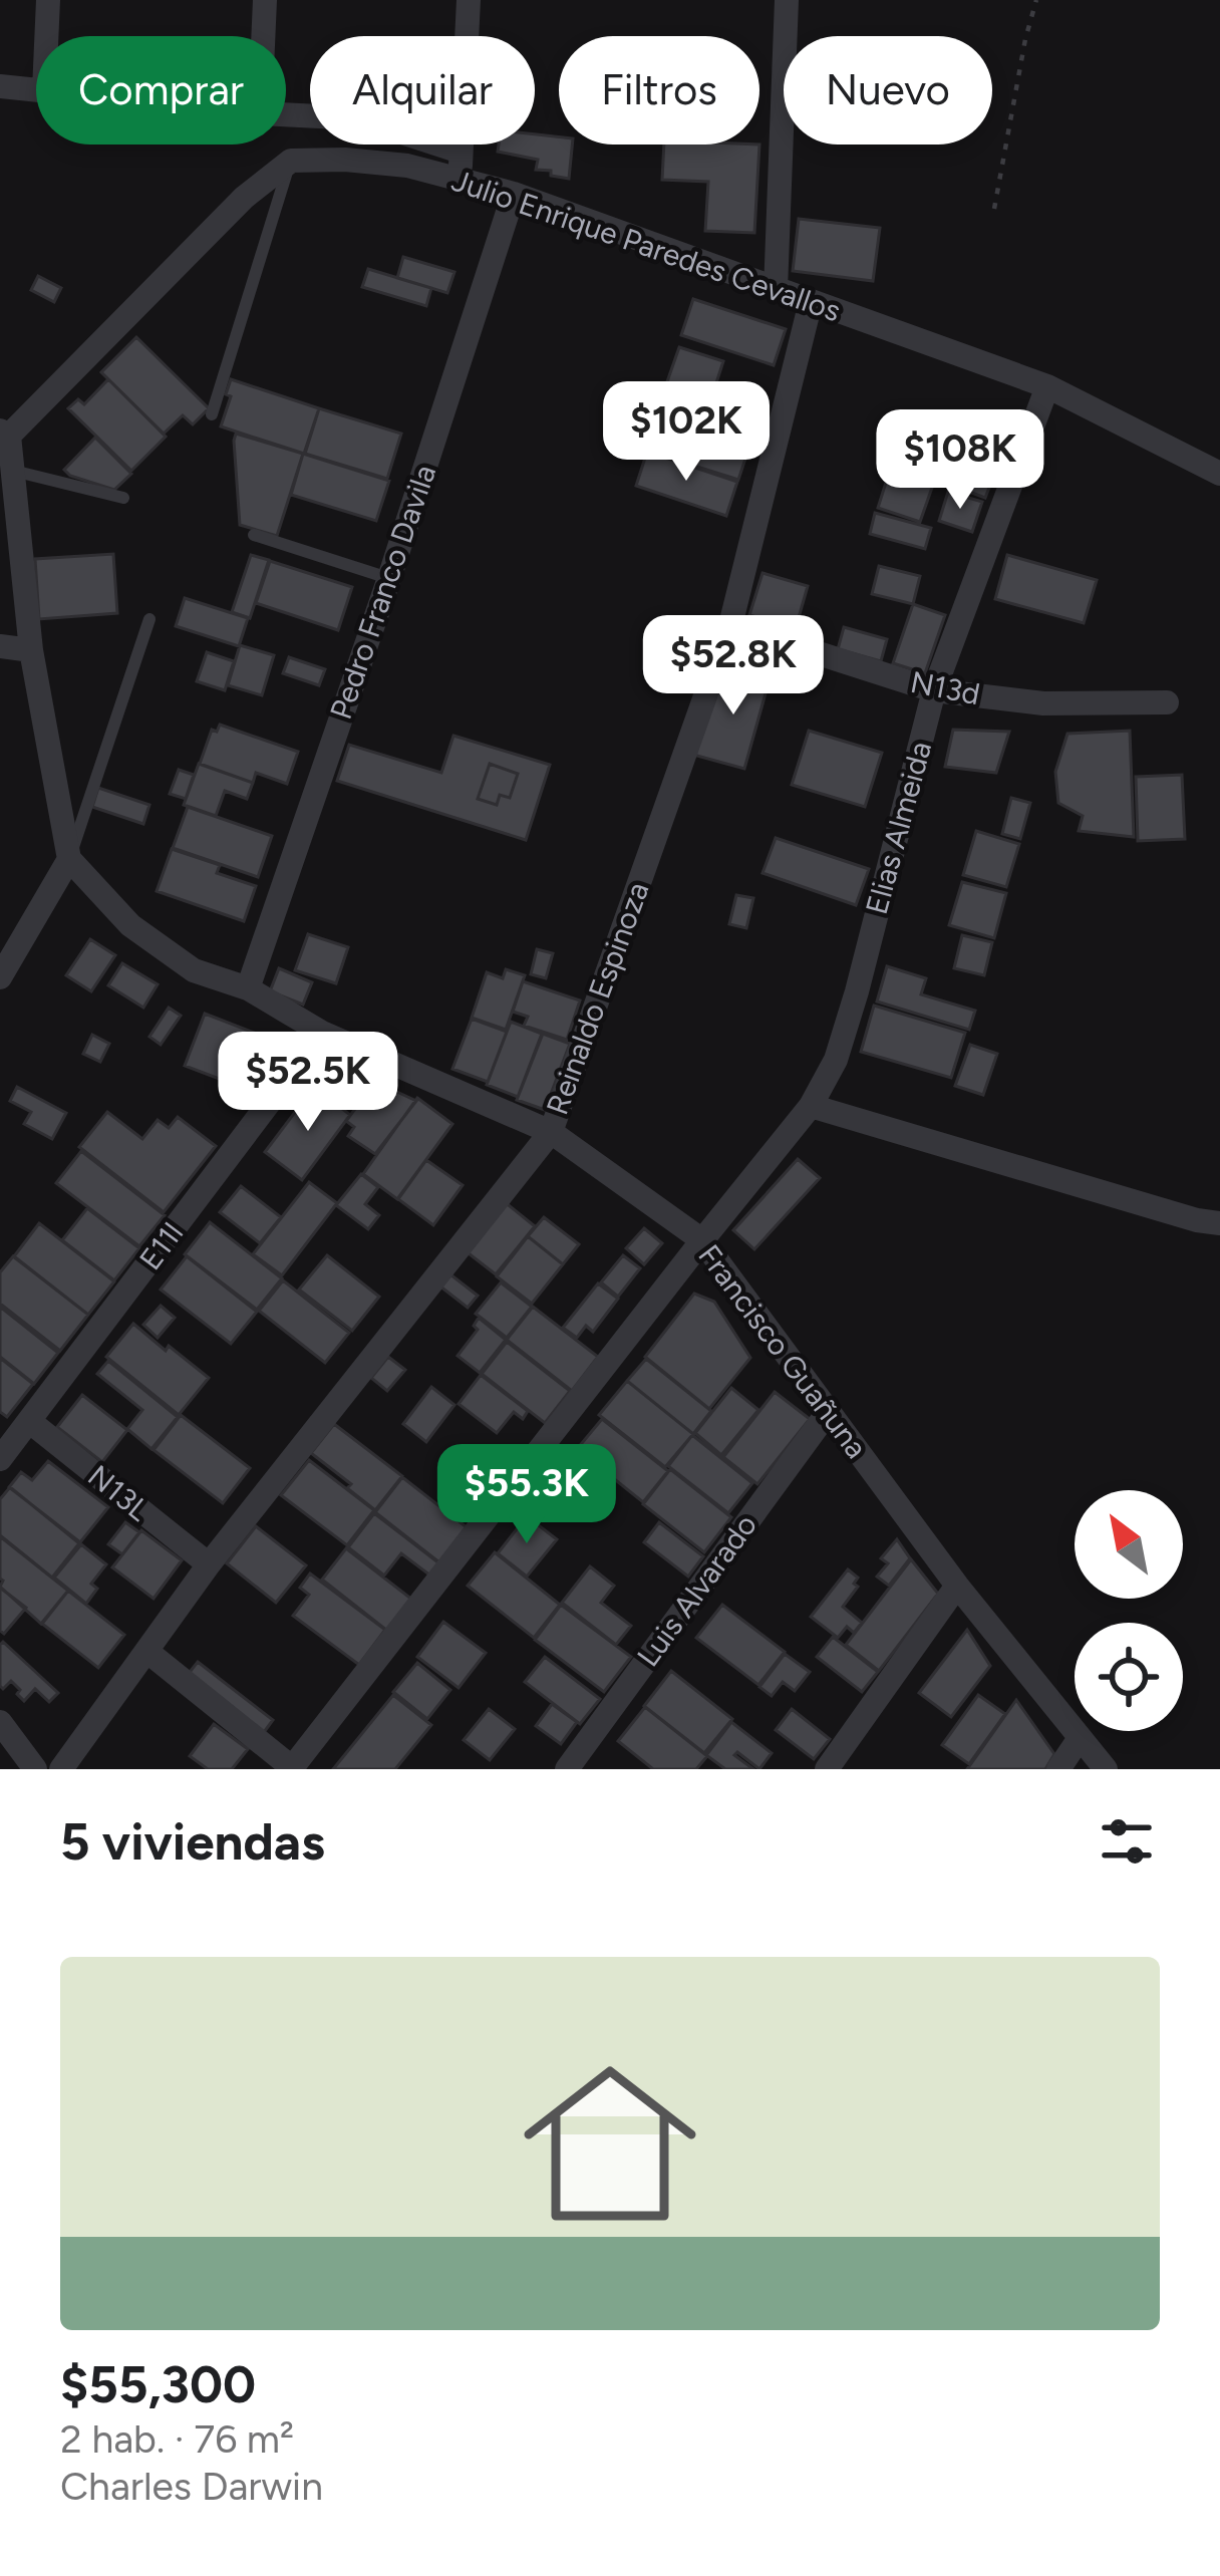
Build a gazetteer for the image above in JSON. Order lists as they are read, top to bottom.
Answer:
{
  "streets": {
    "street": [
      "Julio Enrique Paredes Cevallos",
      "Pedro Franco Davila",
      "N13d",
      "Elias Almeida",
      "Reinaldo Espinoza",
      "E11l",
      "Francisco Guañuna",
      "N13L",
      "Luis Alvarado"
    ]
  },
  "crossings": [
    ["Julio Enrique Paredes Cevallos", "Pedro Franco Davila"],
    ["Julio Enrique Paredes Cevallos", "Elias Almeida"],
    ["Julio Enrique Paredes Cevallos", "Reinaldo Espinoza"],
    ["Pedro Franco Davila", "Francisco Guañuna"],
    ["N13d", "Elias Almeida"],
    ["N13d", "Reinaldo Espinoza"],
    ["Elias Almeida", "Francisco Guañuna"],
    ["Reinaldo Espinoza", "Francisco Guañuna"],
    ["Reinaldo Espinoza", "N13L"],
    ["E11l", "Francisco Guañuna"],
    ["E11l", "N13L"],
    ["Francisco Guañuna", "Luis Alvarado"]
  ],
  "north": "top left",
  "page": {
    "chip": [
      "Comprar",
      "Alquilar",
      "Filtros",
      "Nuevo"
    ],
    "price": [
      "$102K",
      "$108K",
      "$52.8K",
      "$52.5K",
      "$55.3K"
    ],
    "heading": "5 viviendas",
    "list": [
      {
        "name": "$55,300",
        "note": "2 hab. · 76 m² · Charles Darwin"
      }
    ]
  }
}
